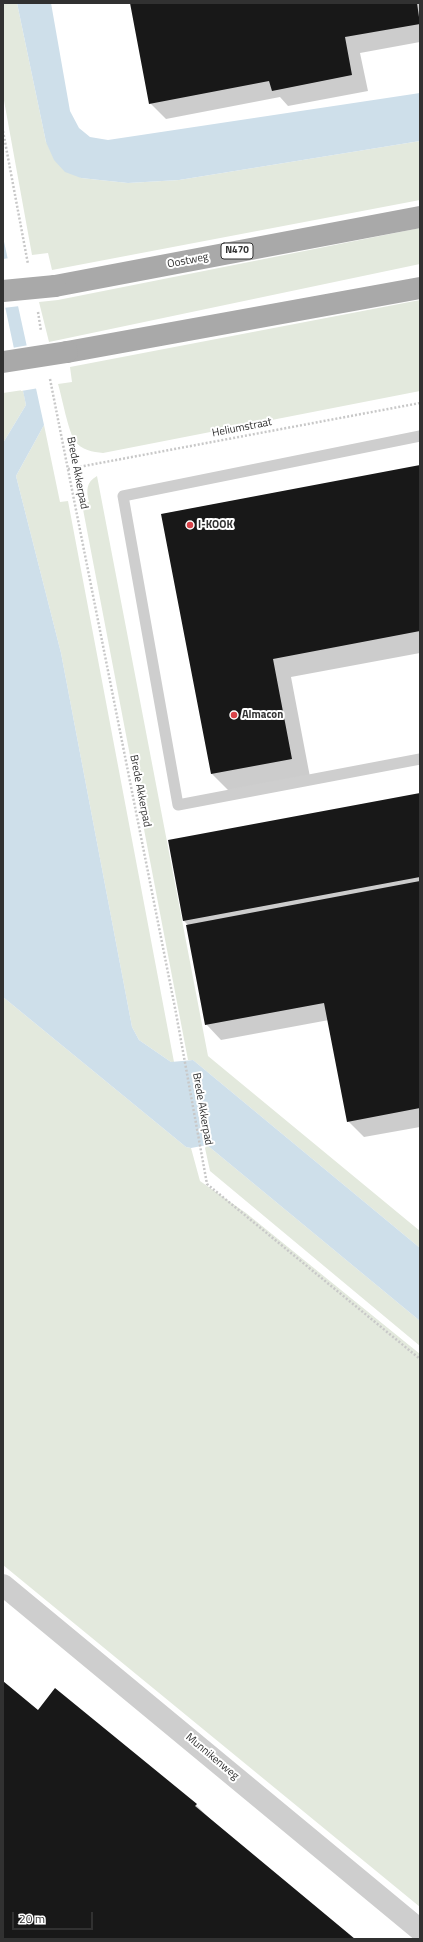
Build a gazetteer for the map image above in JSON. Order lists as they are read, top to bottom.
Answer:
{
  "streets": {
    "main road": ["N470", "Oostweg"],
    "street": ["Munnikenweg"],
    "path": ["Heliumstraat", "Brede Akkerpad"]
  },
  "crossings": [
    ["Heliumstraat", "Brede Akkerpad"]
  ],
  "places": ["I-KOOK", "Almacon"],
  "scale_bar": "20 m"
}
